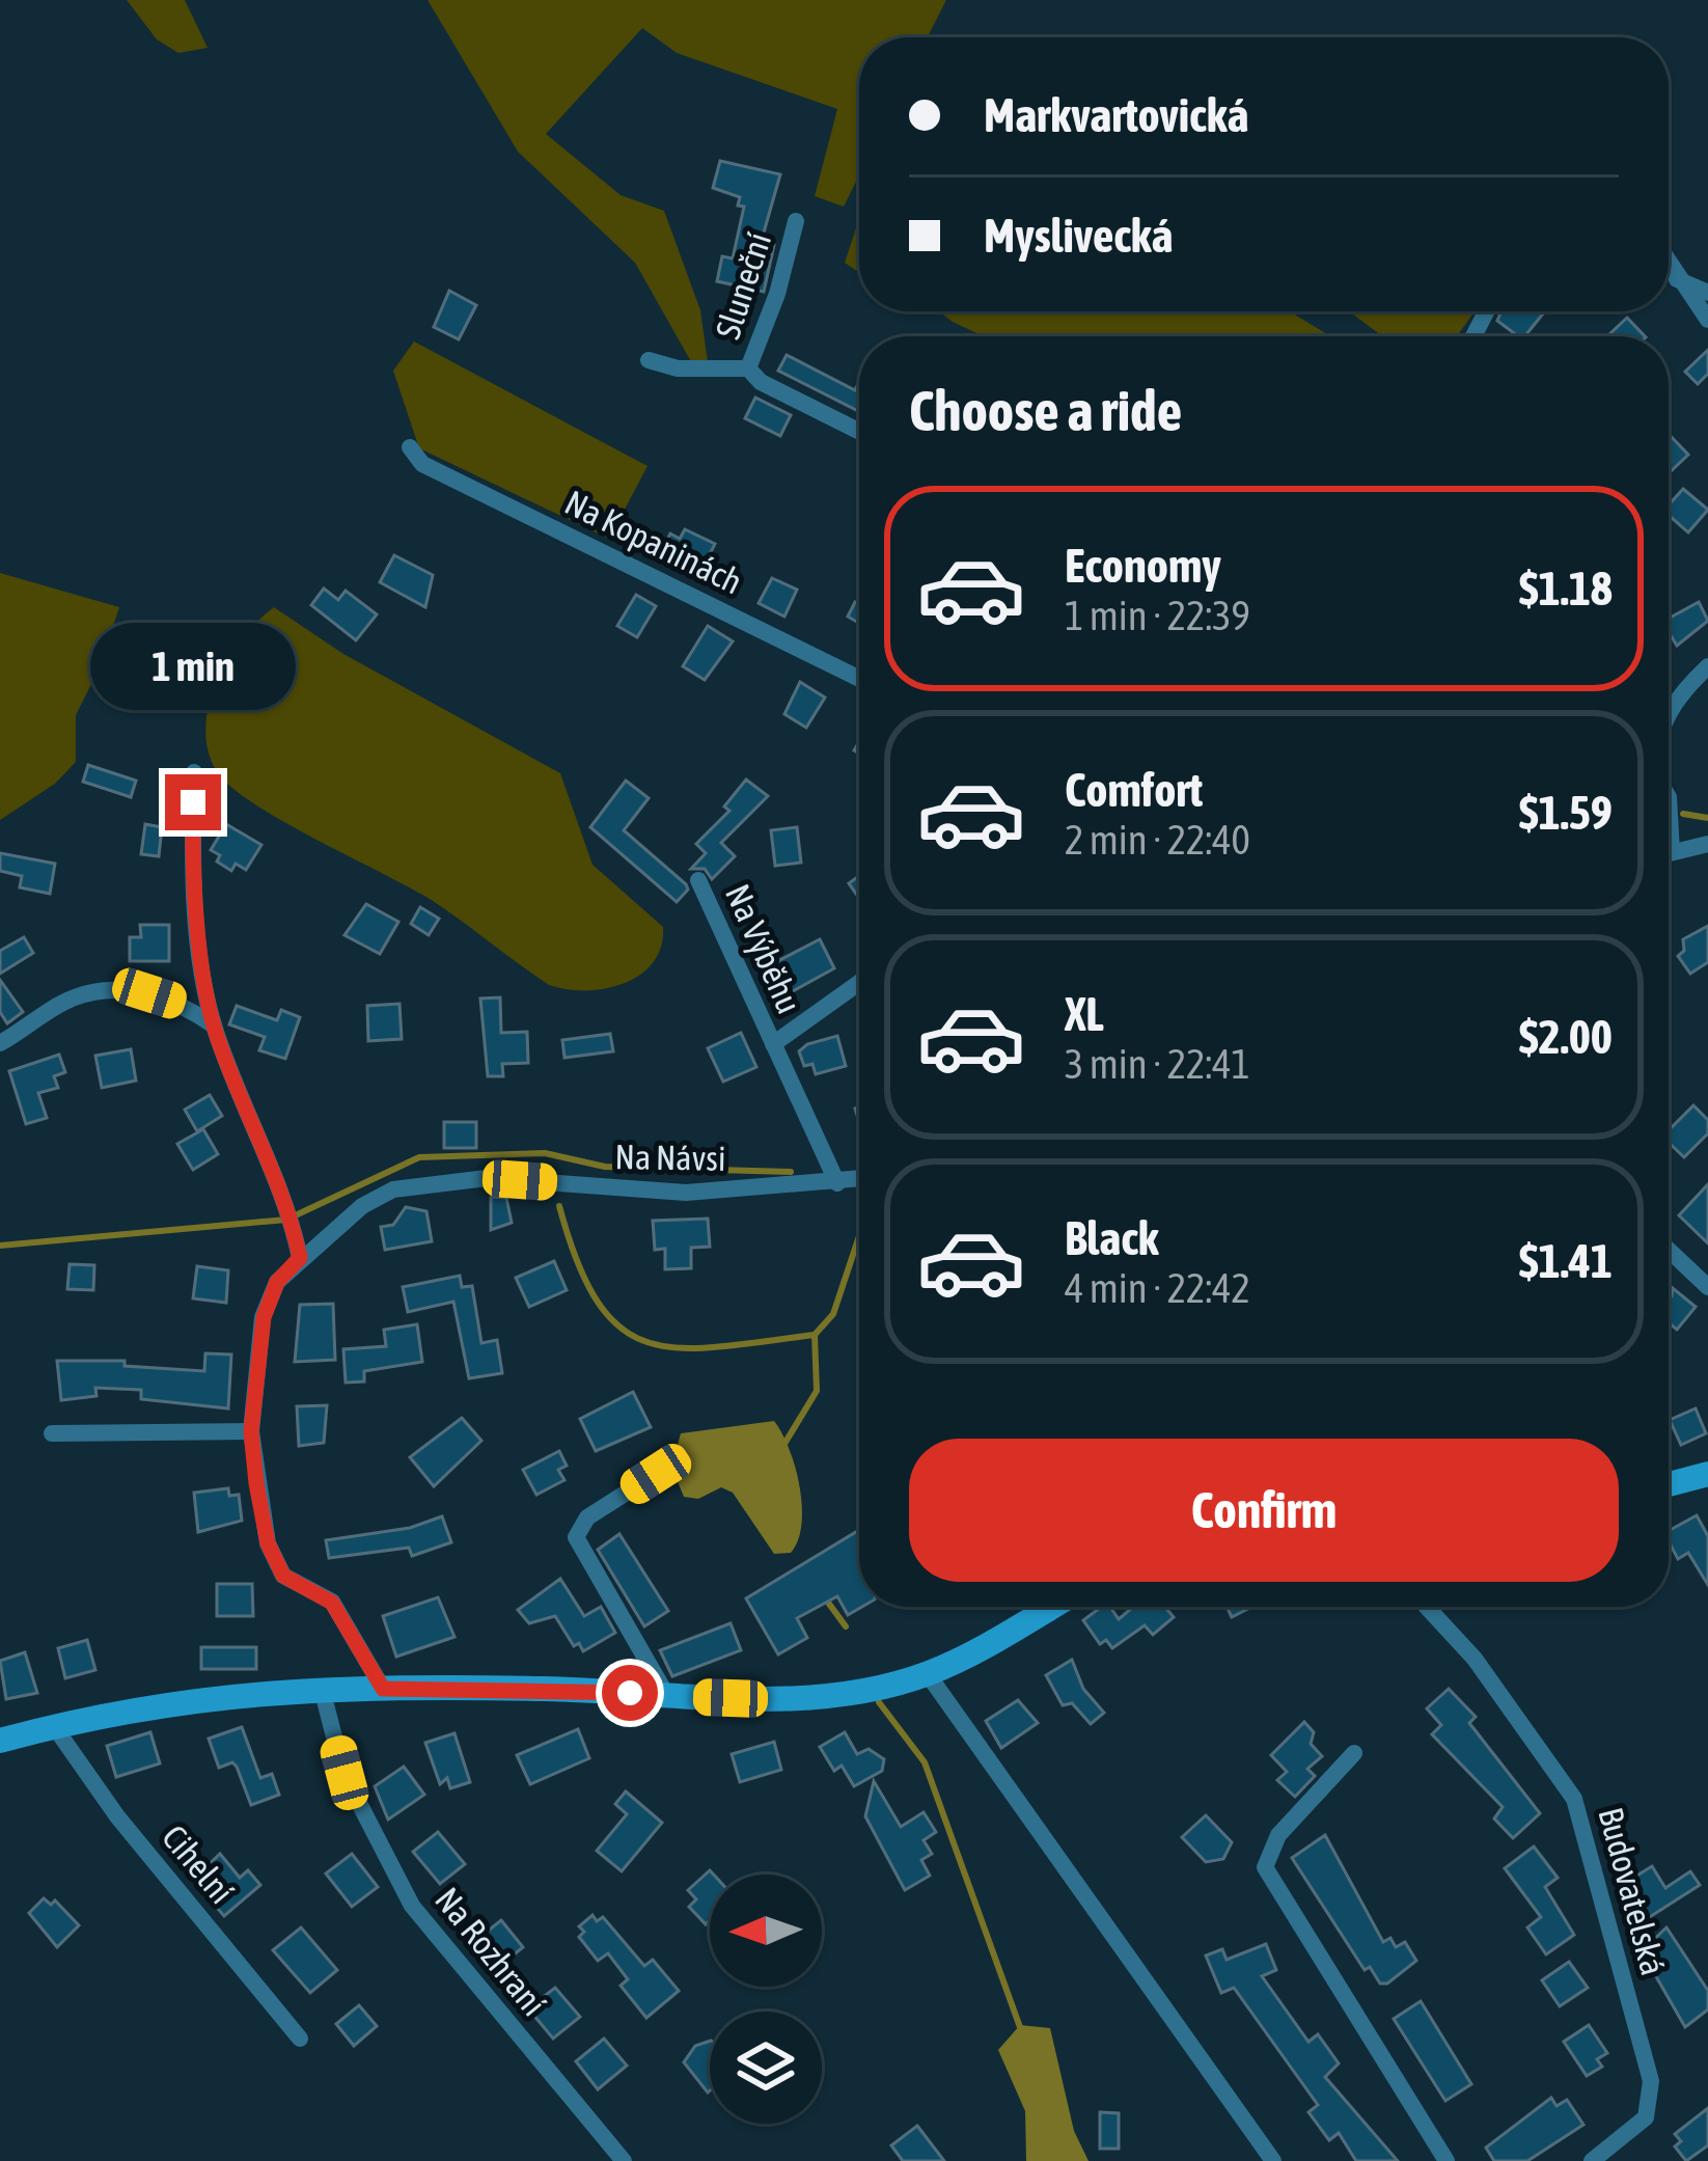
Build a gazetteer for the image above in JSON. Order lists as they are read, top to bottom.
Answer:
{
  "streets": {
    "street": [
      "Sluneční",
      "Na Kopaninách",
      "Na Výběhu",
      "Na Návsi",
      "Cihelní",
      "Budovatelská",
      "Na Rozhraní"
    ]
  },
  "crossings": [
    ["Na Výběhu", "Na Návsi"]
  ],
  "north": "left",
  "page": {
    "banner": ["Markvartovická", "Myslivecká"],
    "heading": "Choose a ride",
    "list": [
      {
        "name": "Economy",
        "note": "1 min · 22:39",
        "value": "$1.18"
      },
      {
        "name": "Comfort",
        "note": "2 min · 22:40",
        "value": "$1.59"
      },
      {
        "name": "XL",
        "note": "3 min · 22:41",
        "value": "$2.00"
      },
      {
        "name": "Black",
        "note": "4 min · 22:42",
        "value": "$1.41"
      }
    ],
    "bubble": "1 min",
    "buttons": "Confirm"
  }
}
